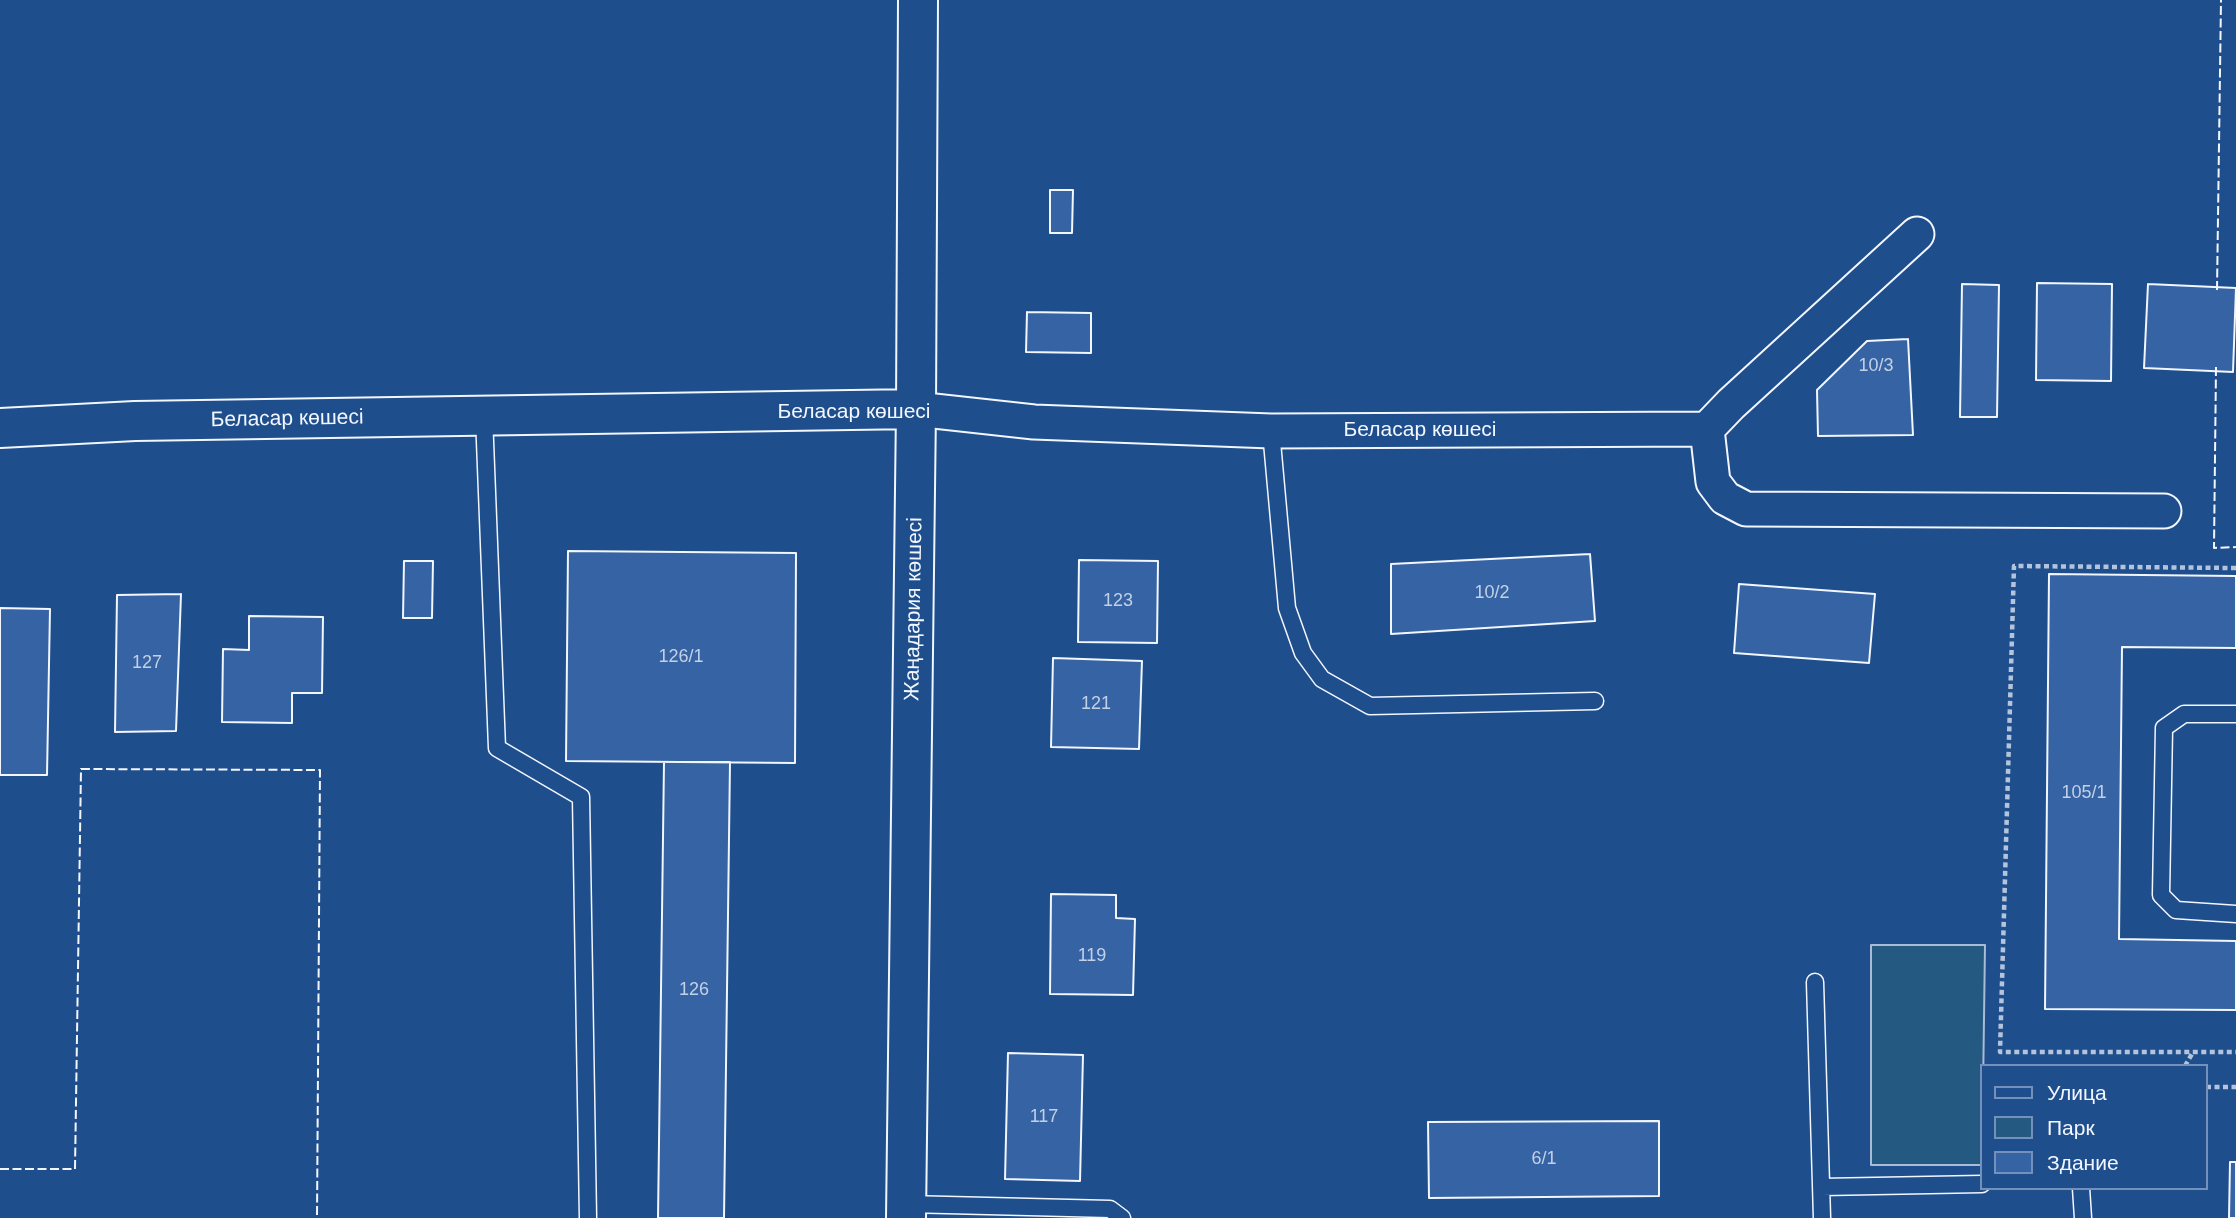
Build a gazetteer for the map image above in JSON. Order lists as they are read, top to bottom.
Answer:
{
  "streets": {
    "street": ["Беласар көшесі", "Жаңадария көшесі"]
  },
  "crossings": [
    ["Беласар көшесі", "Жаңадария көшесі"]
  ],
  "house_numbers": [
    "10/3",
    "10/2",
    "123",
    "126/1",
    "127",
    "121",
    "105/1",
    "119",
    "126",
    "117",
    "6/1"
  ],
  "legend": ["Улица", "Парк", "Здание"]
}
